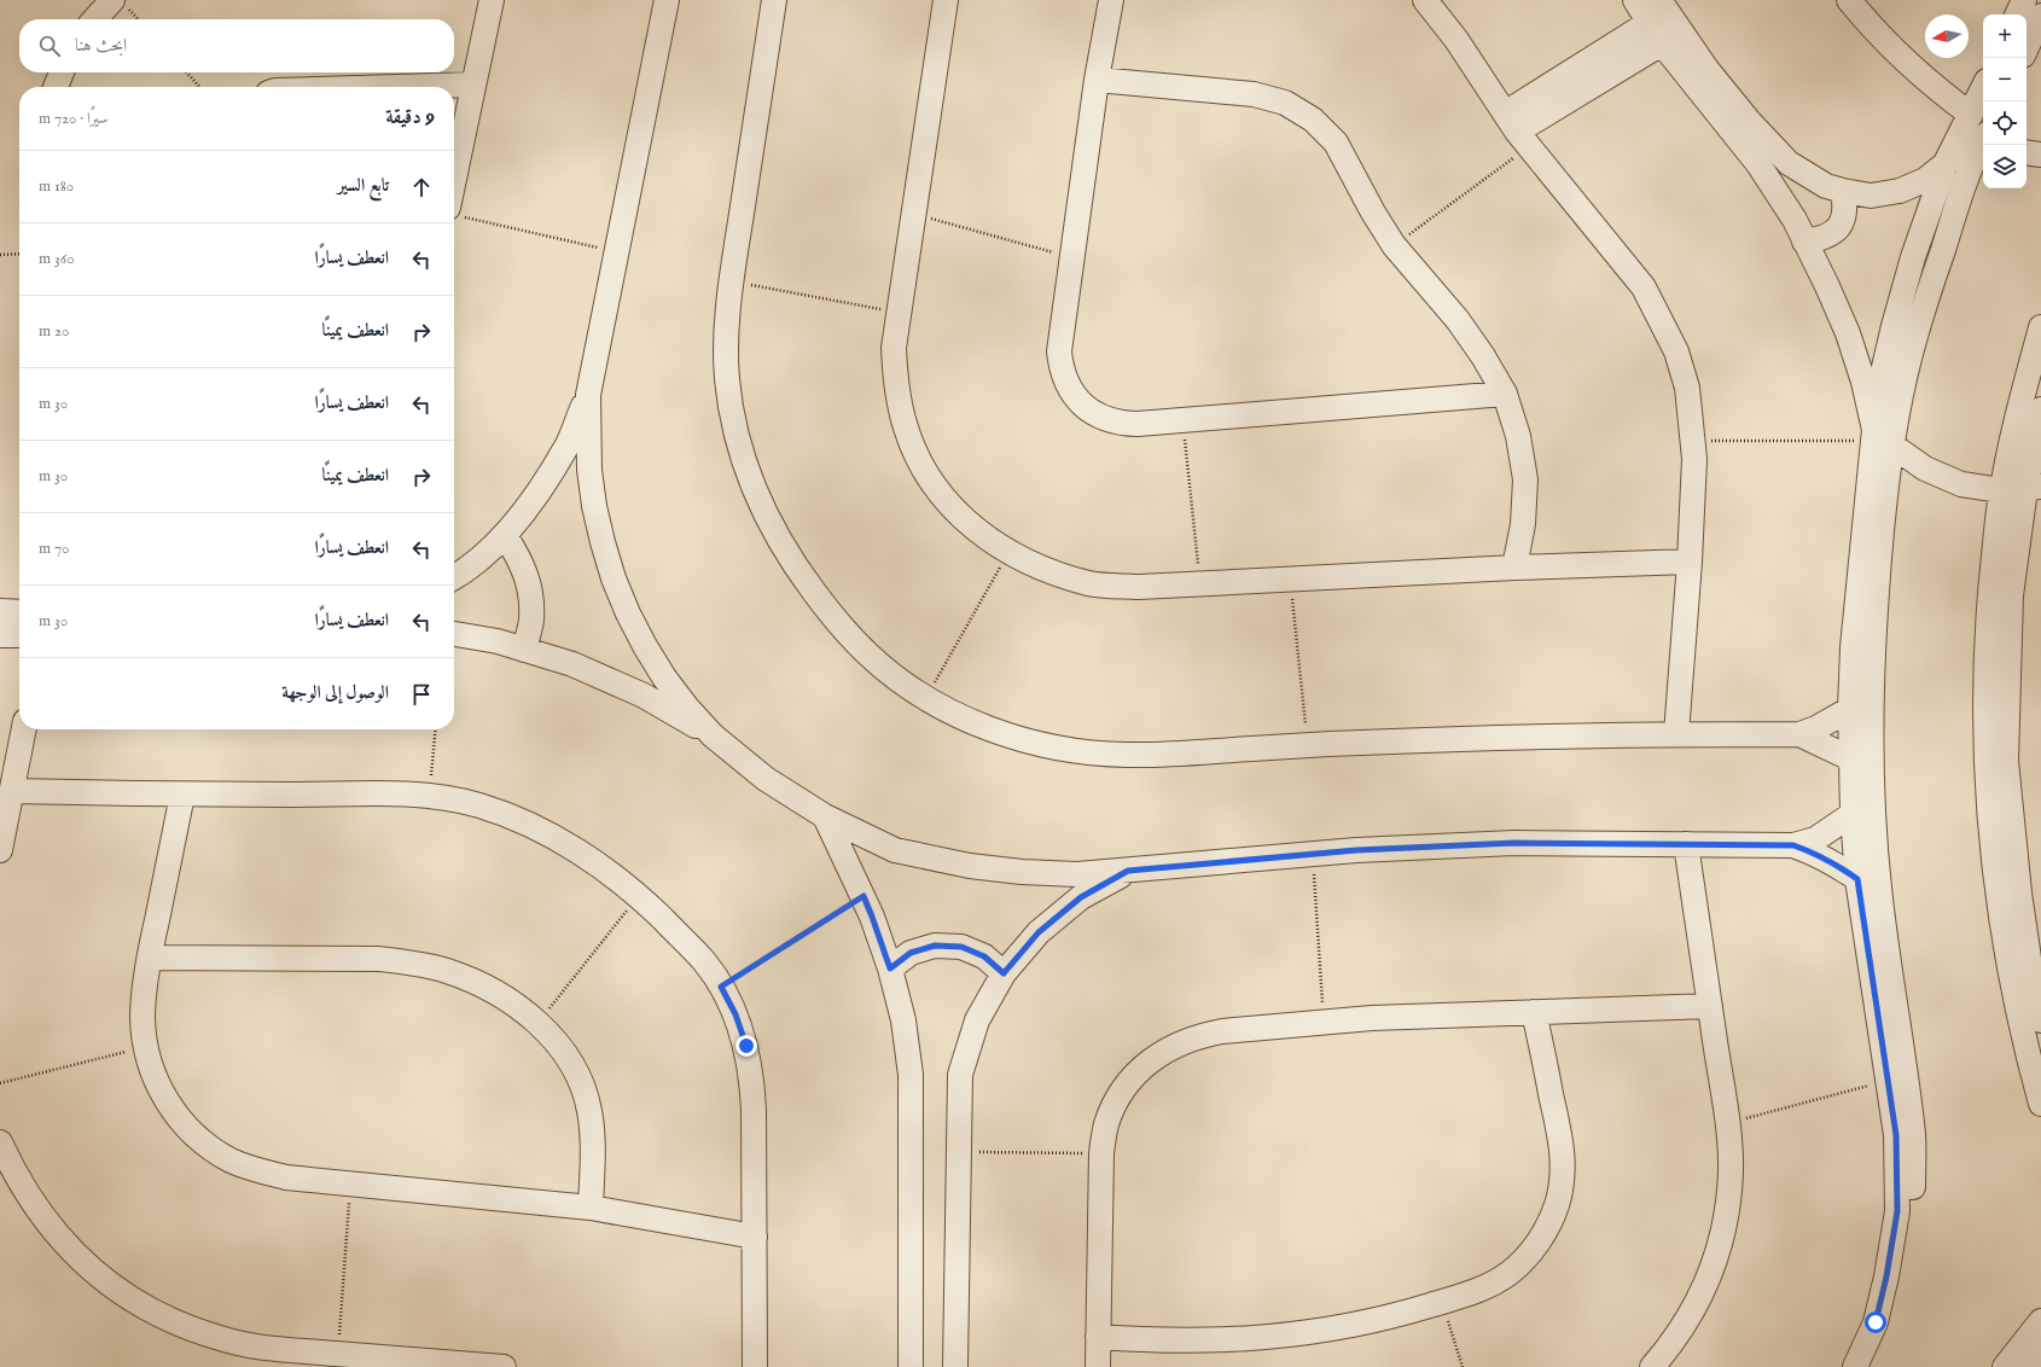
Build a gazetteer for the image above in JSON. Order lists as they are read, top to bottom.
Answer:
{
  "north": "left",
  "page": {
    "map_buttons": ["+", "−"],
    "search": "ابحث هنا",
    "heading": ["9 دقيقة", "سيرًا · 720 m"],
    "list": [
      ["تابع السير", "180 m"],
      ["انعطف يسارًا", "360 m"],
      ["انعطف يمينًا", "20 m"],
      ["انعطف يسارًا", "30 m"],
      ["انعطف يمينًا", "30 m"],
      ["انعطف يسارًا", "70 m"],
      ["انعطف يسارًا", "30 m"],
      "الوصول إلى الوجهة"
    ]
  }
}
